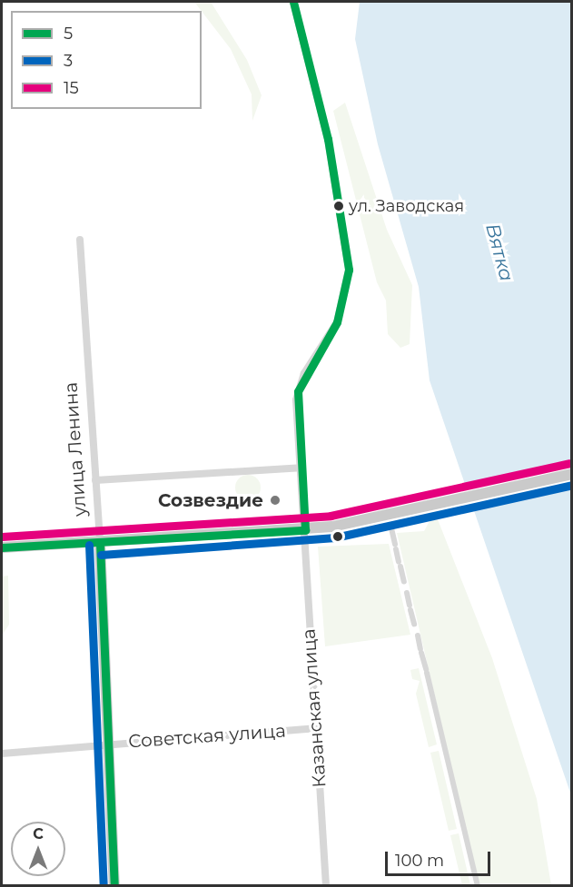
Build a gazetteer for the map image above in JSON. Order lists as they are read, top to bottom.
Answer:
{
  "streets": {
    "main road": ["улица Ленина"],
    "street": ["Казанская улица", "Советская улица"]
  },
  "crossings": [
    ["улица Ленина", "Советская улица"],
    ["Казанская улица", "Советская улица"]
  ],
  "water": ["Вятка"],
  "places": ["ул. Заводская", "Созвездие"],
  "lines": ["transit line 5", "transit line 15", "transit line 3"],
  "legend": ["5", "3", "15"],
  "scale_bar": "100 m",
  "north": "top"
}
